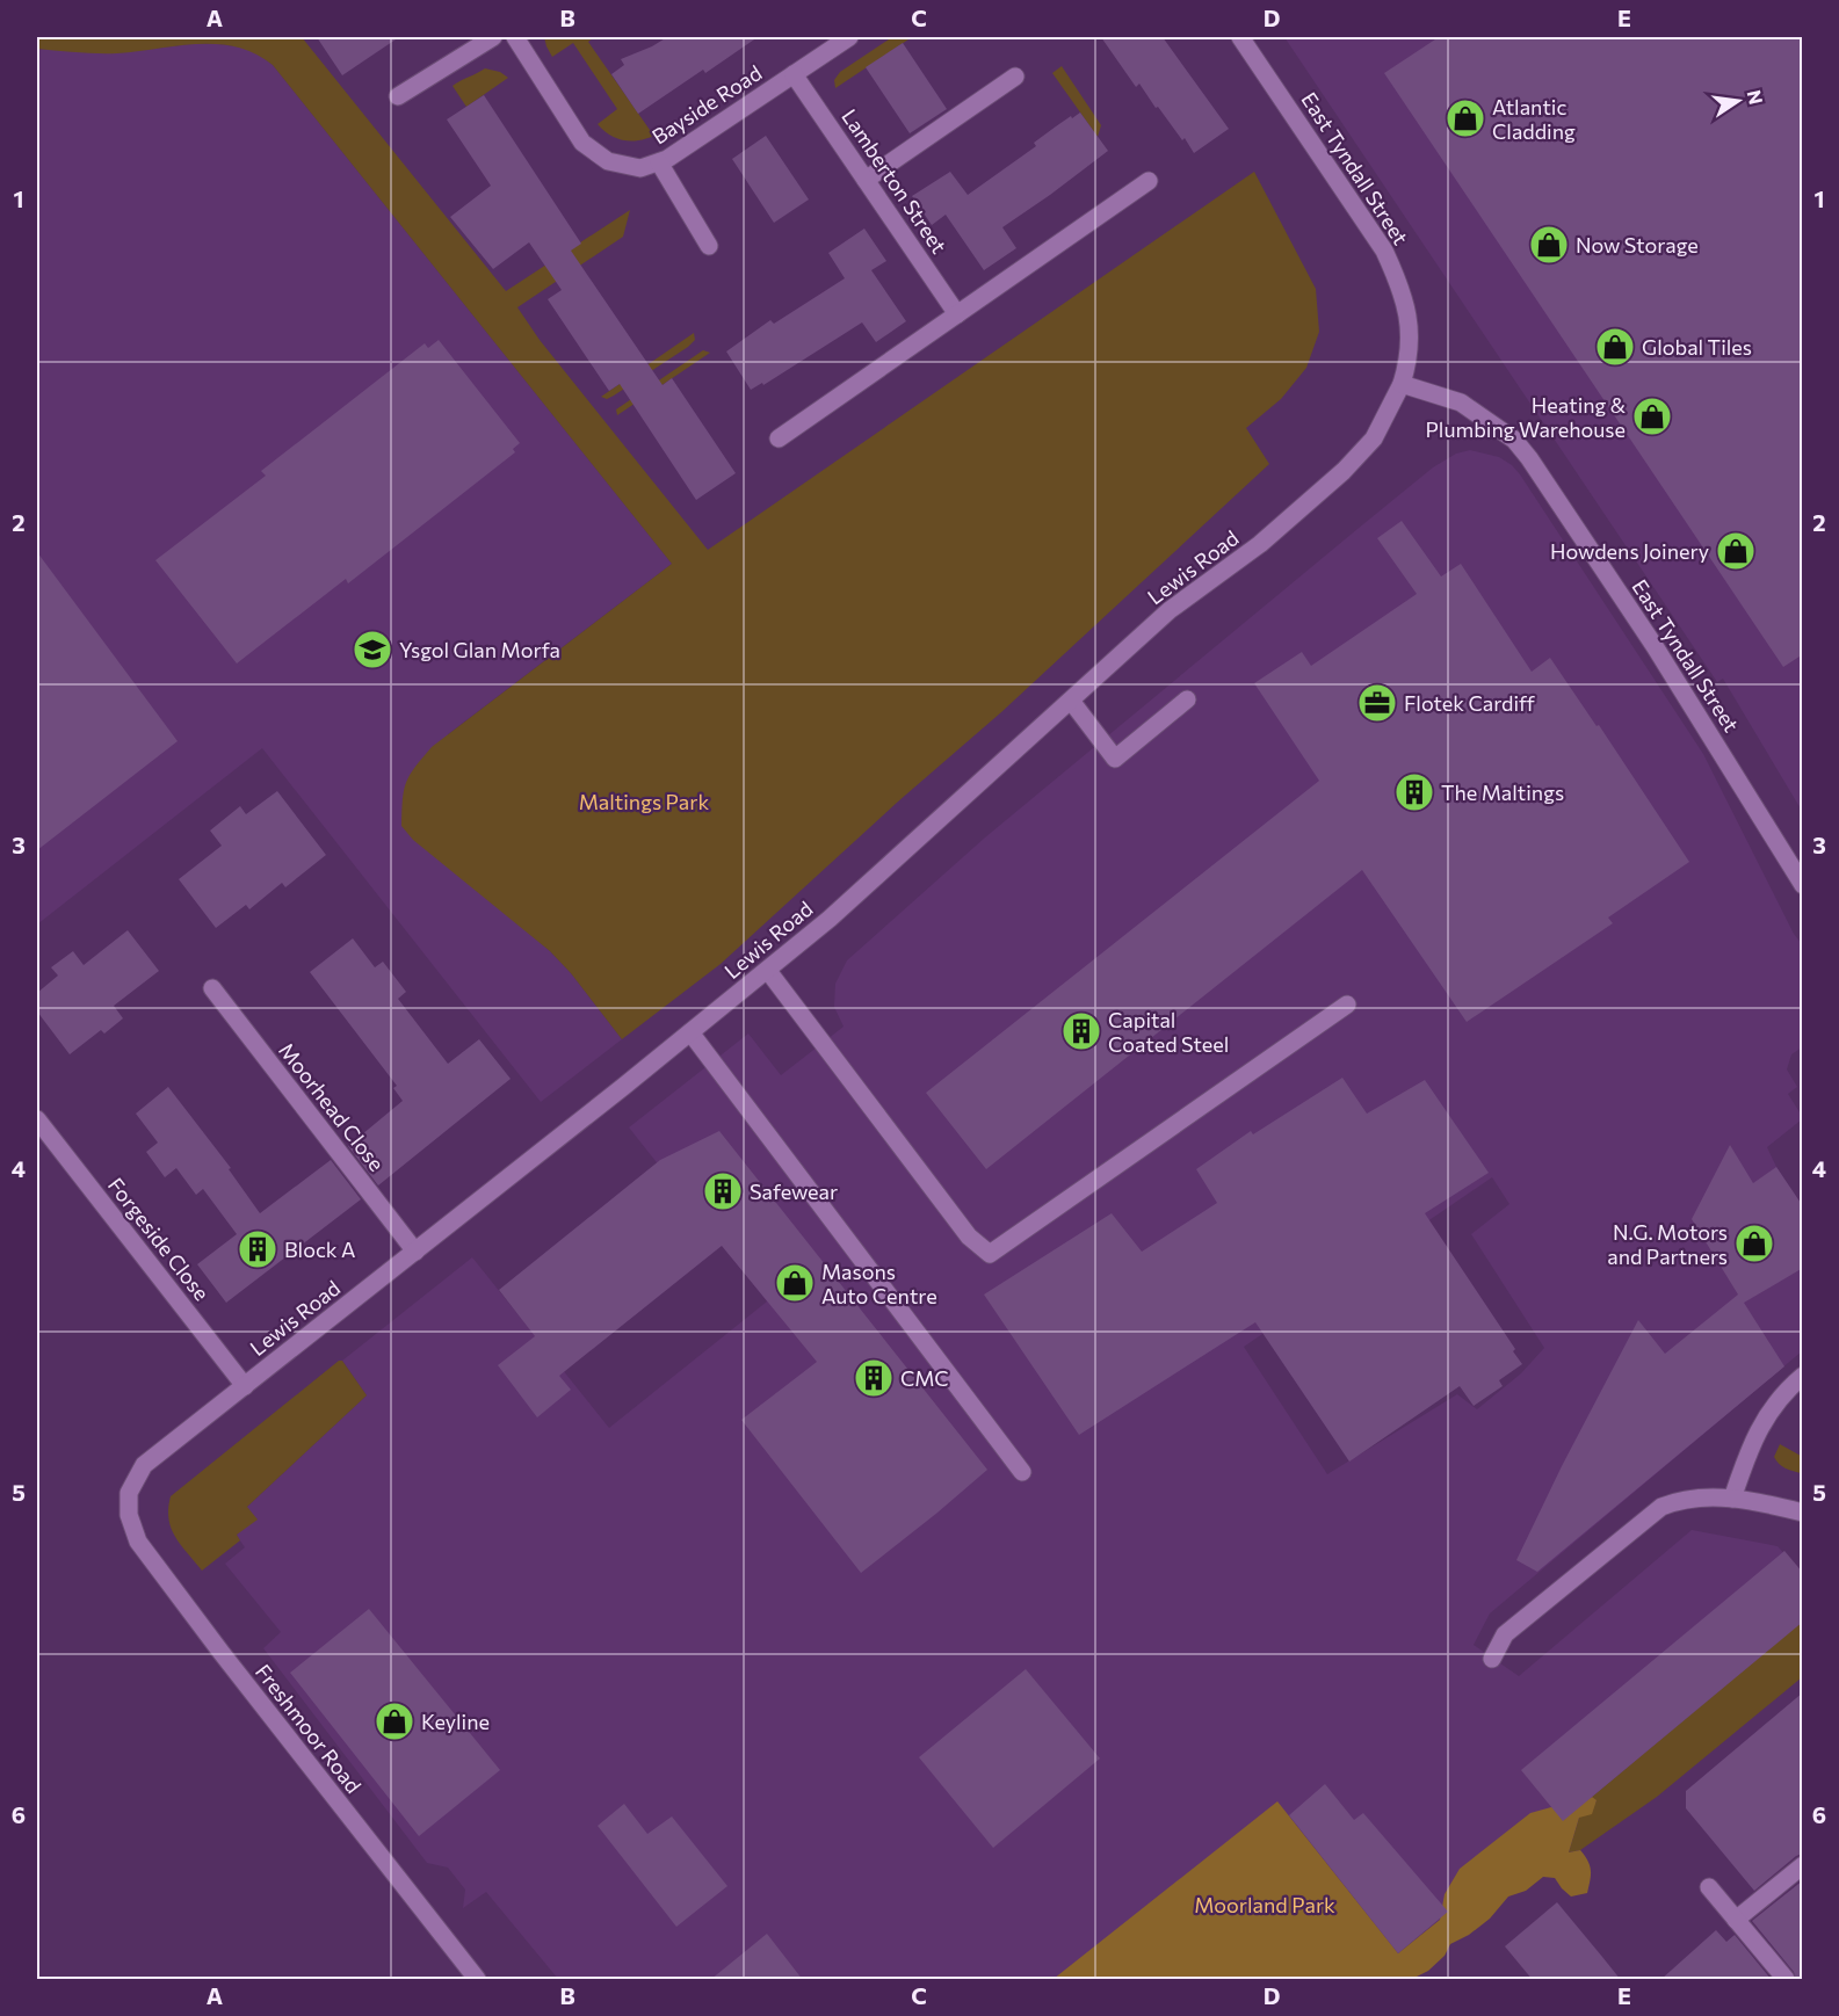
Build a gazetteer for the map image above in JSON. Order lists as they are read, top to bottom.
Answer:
{
  "streets": {
    "street": [
      "Bayside Road",
      "East Tyndall Street",
      "Lamberton Street",
      "Lewis Road",
      "Moorhead Close",
      "Forgeside Close",
      "Freshmoor Road"
    ]
  },
  "crossings": [
    ["Bayside Road", "Lamberton Street"],
    ["East Tyndall Street", "Lewis Road"],
    ["Lewis Road", "Moorhead Close"],
    ["Lewis Road", "Forgeside Close"],
    ["Lewis Road", "Freshmoor Road"]
  ],
  "parks": ["Maltings Park", "Moorland Park"],
  "places": {
    "shop": [
      "Atlantic Cladding",
      "Now Storage",
      "Global Tiles",
      "Heating & Plumbing Warehouse",
      "Howdens Joinery",
      "N.G. Motors and Partners",
      "Masons Auto Centre",
      "Keyline"
    ],
    "school or university": ["Ysgol Glan Morfa"],
    "office": ["Flotek Cardiff"],
    "building": [
      "The Maltings",
      "Capital Coated Steel",
      "Safewear",
      "Block A",
      "CMC"
    ]
  },
  "north": "right",
  "grid": {
    "columns": [
      "A",
      "B",
      "C",
      "D",
      "E"
    ],
    "rows": [
      "1",
      "2",
      "3",
      "4",
      "5",
      "6"
    ]
  }
}
